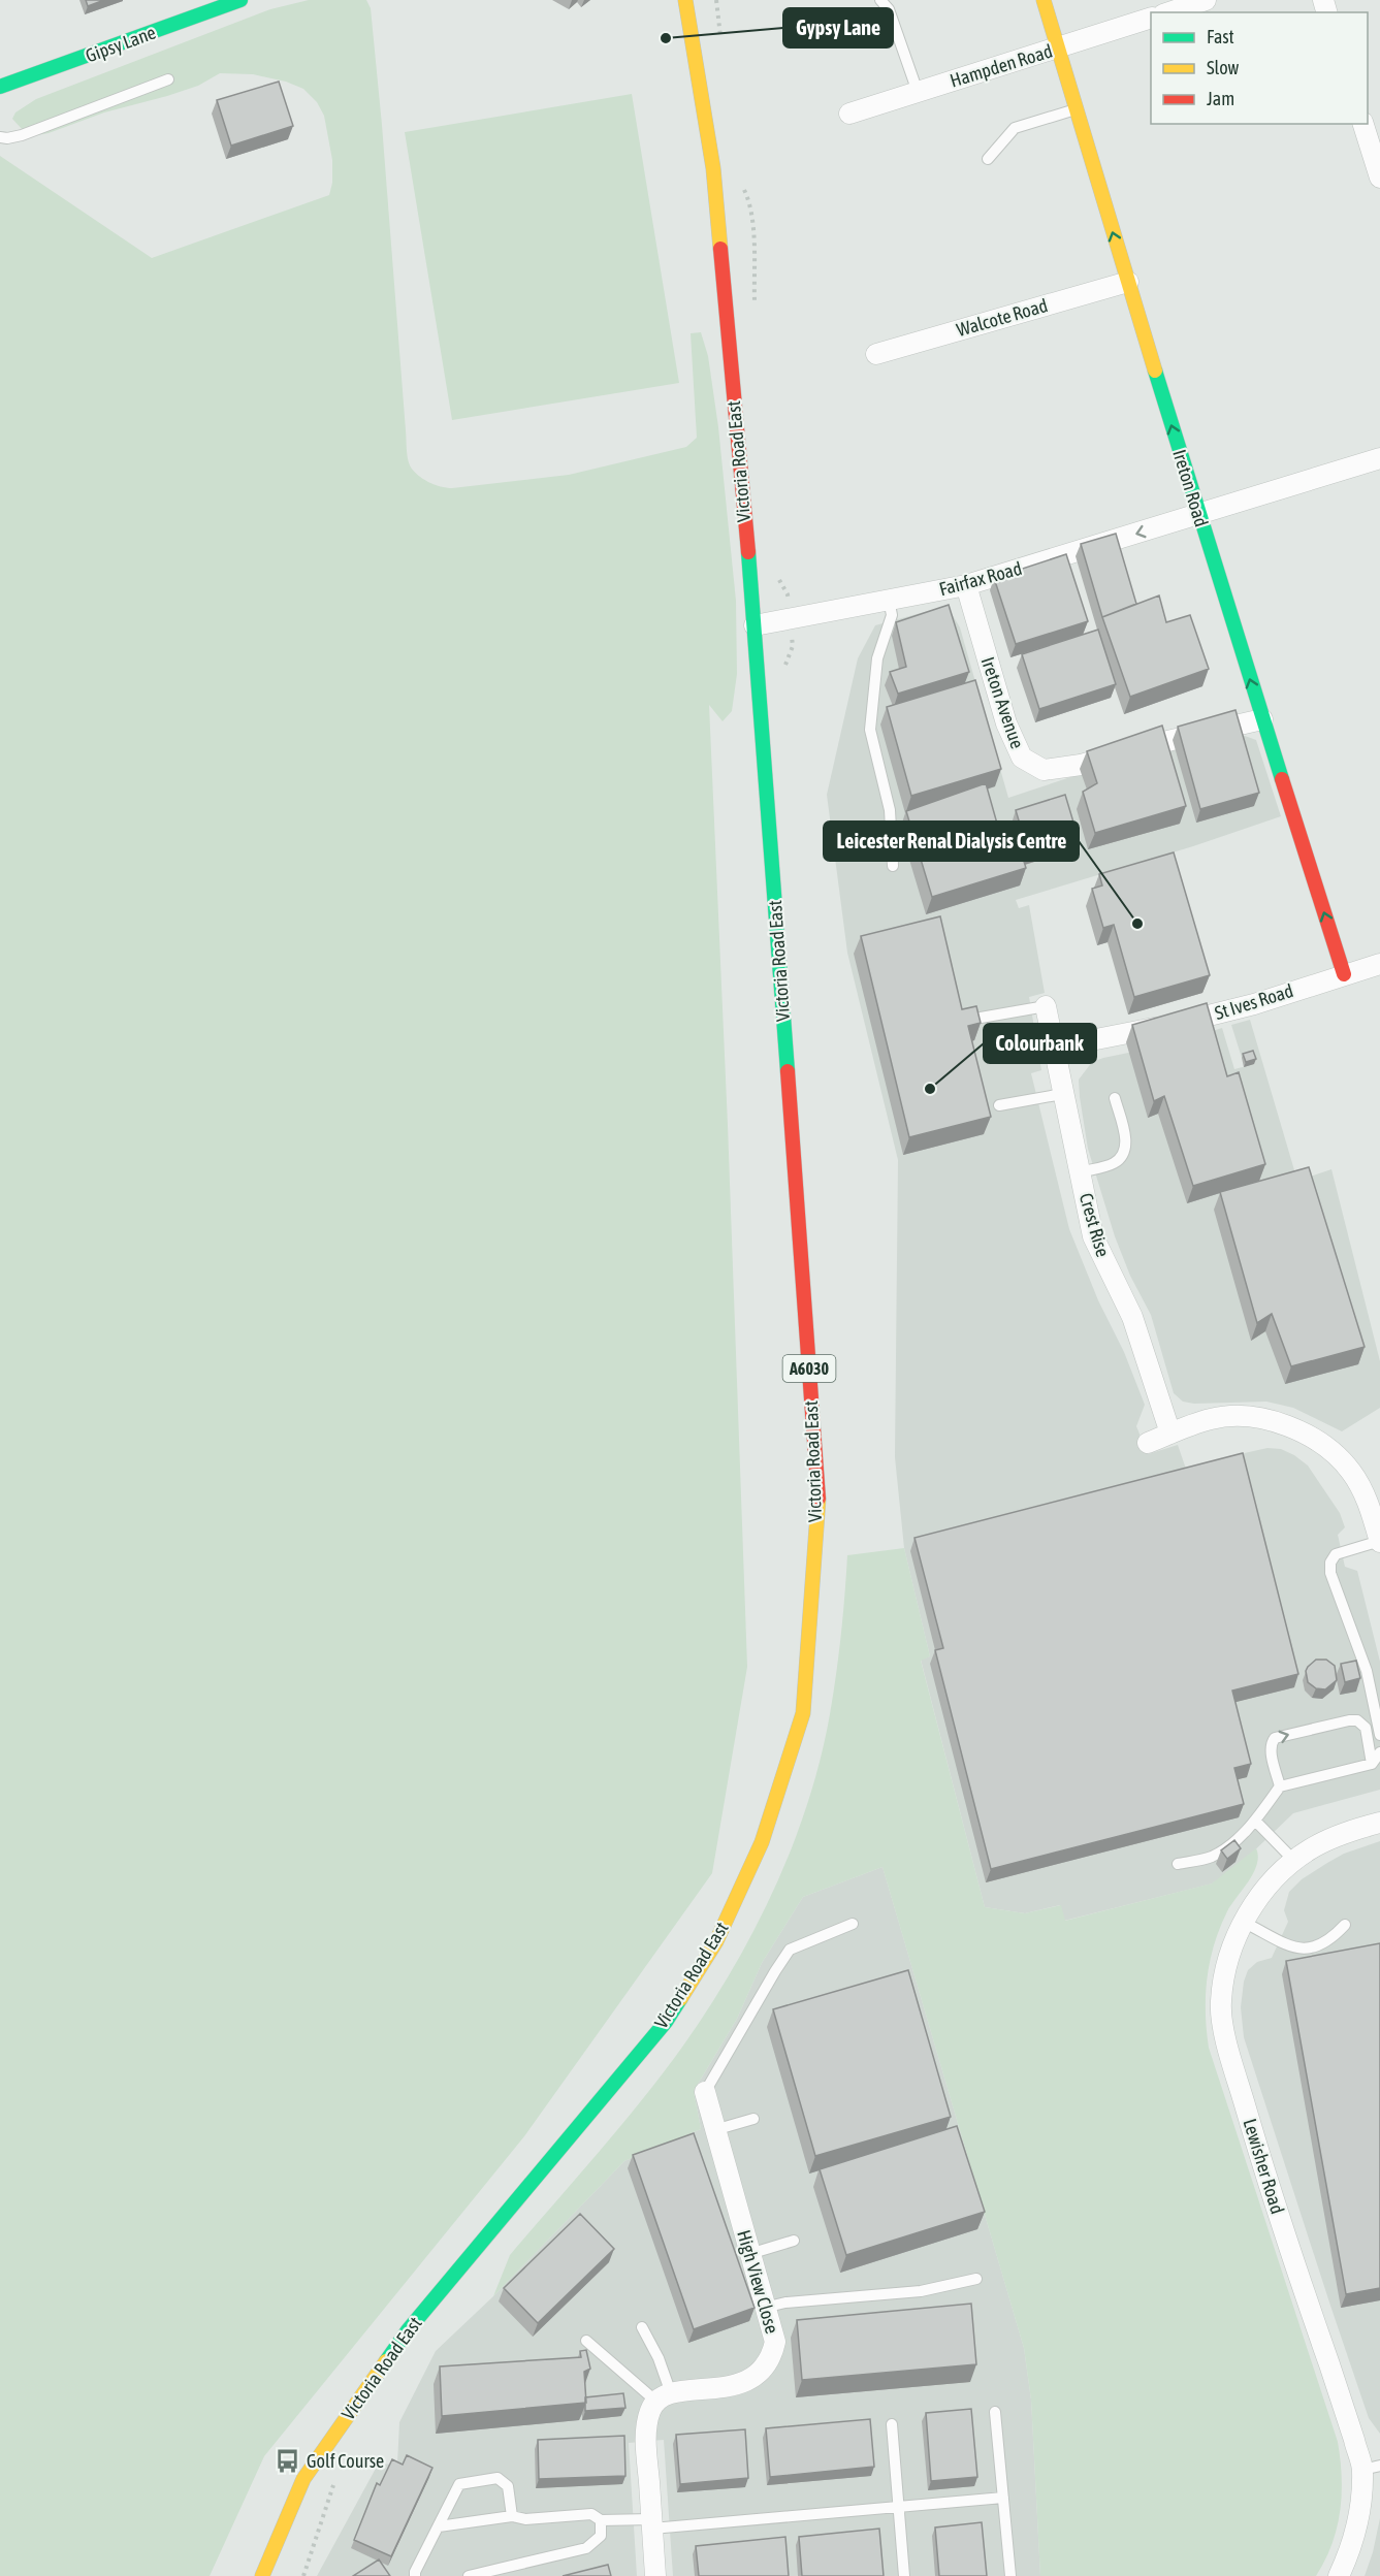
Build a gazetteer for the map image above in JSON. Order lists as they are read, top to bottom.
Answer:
{
  "streets": {
    "main road": [
      "Gipsy Lane",
      "Victoria Road East",
      "Ireton Road",
      "A6030"
    ],
    "street": [
      "Hampden Road",
      "Walcote Road",
      "Fairfax Road",
      "Ireton Avenue",
      "St Ives Road",
      "Crest Rise",
      "Lewisher Road",
      "High View Close"
    ]
  },
  "crossings": [
    ["Hampden Road", "Ireton Road"],
    ["Walcote Road", "Ireton Road"],
    ["Victoria Road East", "Fairfax Road"],
    ["Ireton Road", "Fairfax Road"],
    ["Ireton Road", "Ireton Avenue"],
    ["Ireton Road", "St Ives Road"],
    ["Fairfax Road", "Ireton Avenue"],
    ["St Ives Road", "Crest Rise"]
  ],
  "one_way": ["Ireton Road", "Fairfax Road"],
  "places": {
    "other": ["Gypsy Lane", "Leicester Renal Dialysis Centre", "Colourbank"],
    "bus stop": ["Golf Course"]
  },
  "legend": ["Fast", "Slow", "Jam"]
}
